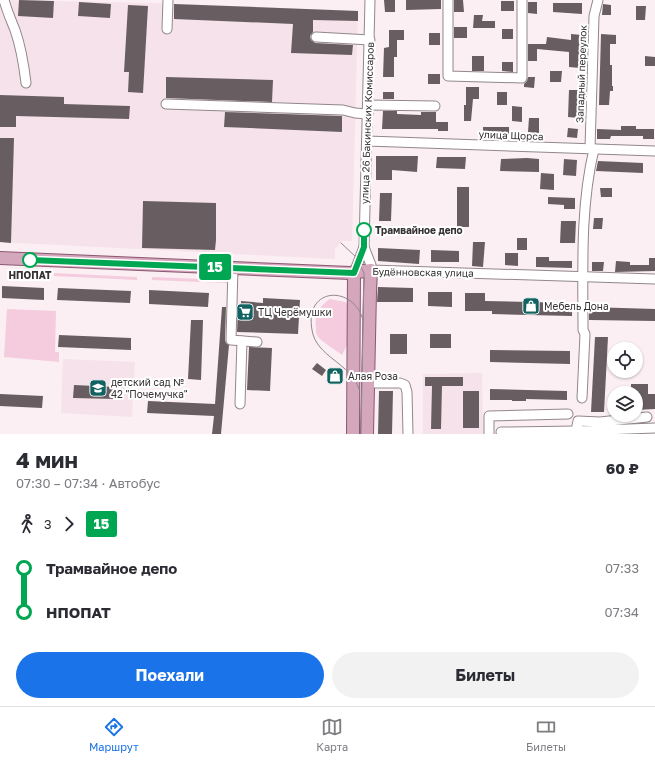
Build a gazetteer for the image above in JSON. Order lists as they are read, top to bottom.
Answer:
{
  "streets": {
    "main road": ["улица 26 Бакинских Комиссаров", "Будённовская улица"],
    "street": ["Западный переулок", "улица Щорса"]
  },
  "crossings": [
    ["Западный переулок", "улица Щорса"],
    ["Западный переулок", "Будённовская улица"],
    ["улица 26 Бакинских Комиссаров", "улица Щорса"],
    ["улица 26 Бакинских Комиссаров", "Будённовская улица"]
  ],
  "places": {
    "other": ["Трамвайное депо", "НПОПАТ"],
    "shop": ["Мебель Дона", "Алая Роза"],
    "supermarket": ["ТЦ Черёмушки"],
    "school or university": ["детский сад № 42 \"Почемучка\""]
  },
  "lines": ["bus line 15"],
  "page": {
    "on_map": "15",
    "heading": ["4 мин", "07:30 – 07:34 · Автобус", "60 ₽"],
    "legs": ["3", "15"],
    "list": [
      {
        "name": "Трамвайное депо",
        "value": "07:33"
      },
      {
        "name": "НПОПАТ",
        "value": "07:34"
      }
    ],
    "buttons": ["Поехали", "Билеты"],
    "tabs": ["Маршрут", "Карта", "Билеты"]
  }
}
